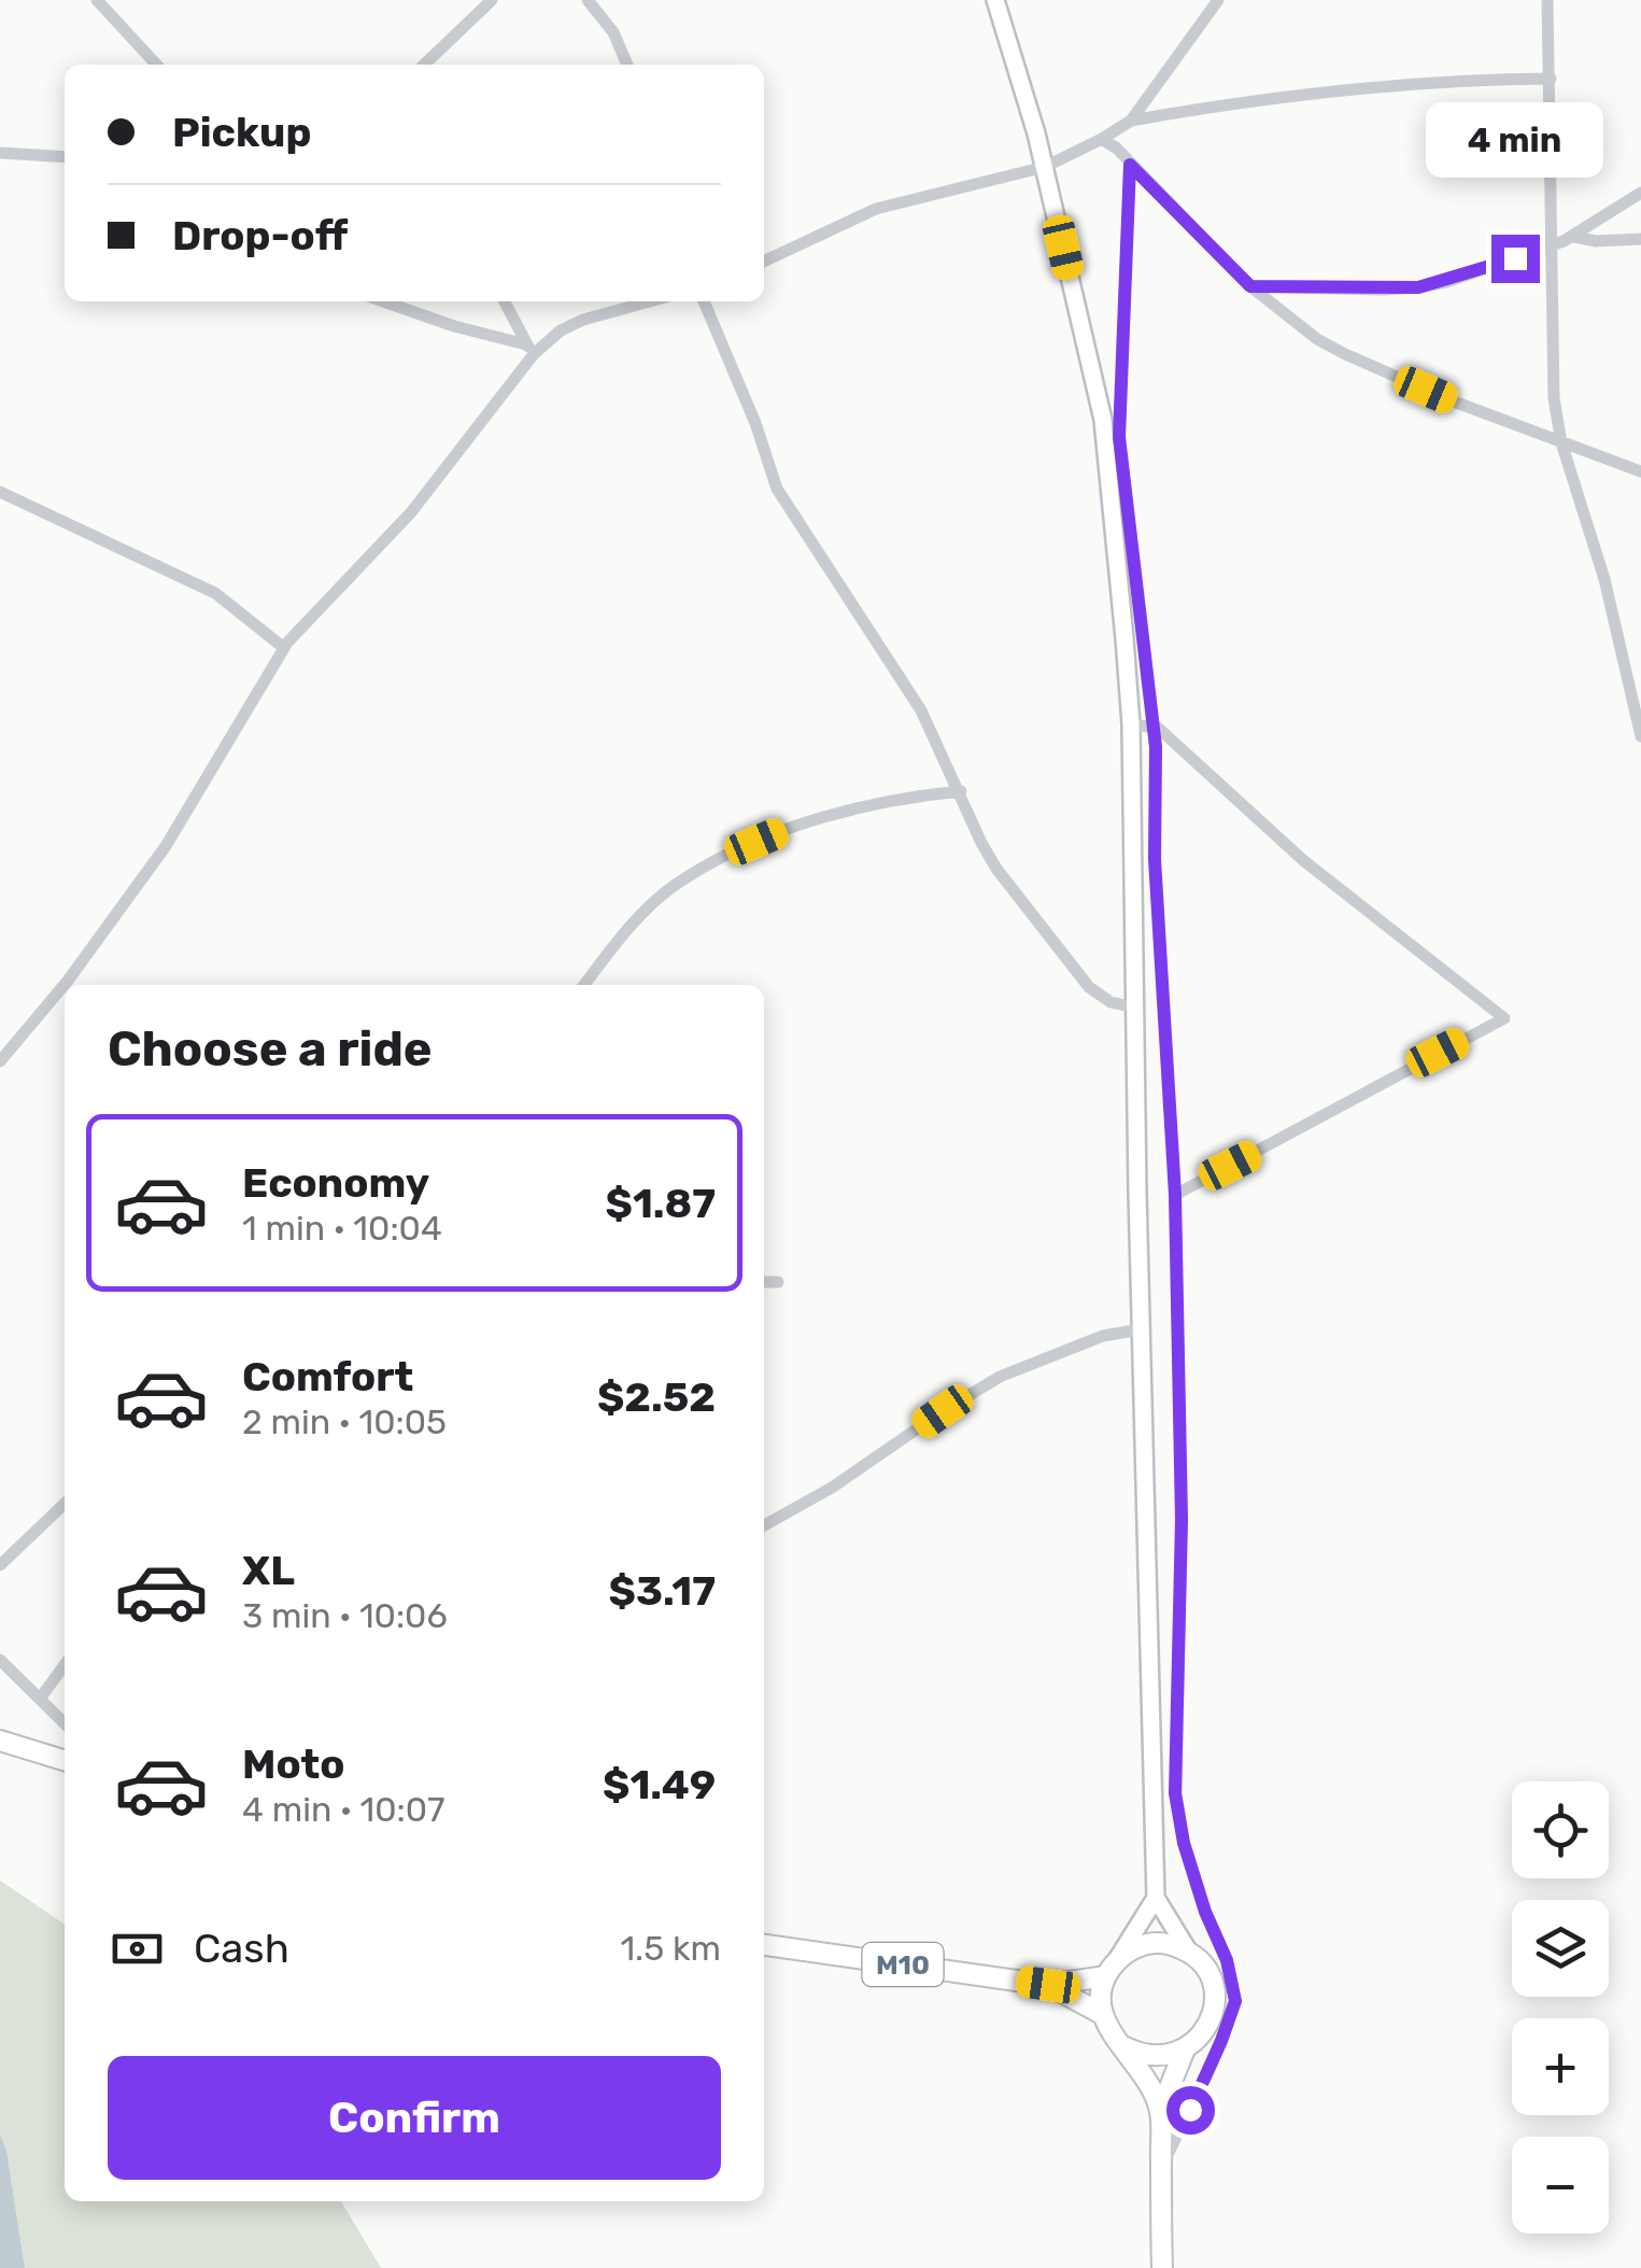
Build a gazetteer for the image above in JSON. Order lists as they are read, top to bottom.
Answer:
{
  "streets": {
    "main road": ["M10"]
  },
  "page": {
    "banner": ["Pickup", "Drop-off"],
    "bubble": "4 min",
    "heading": "Choose a ride",
    "list": [
      {
        "name": "Economy",
        "note": "1 min · 10:04",
        "value": "$1.87"
      },
      {
        "name": "Comfort",
        "note": "2 min · 10:05",
        "value": "$2.52"
      },
      {
        "name": "XL",
        "note": "3 min · 10:06",
        "value": "$3.17"
      },
      {
        "name": "Moto",
        "note": "4 min · 10:07",
        "value": "$1.49"
      }
    ],
    "map_buttons": ["+", "−"],
    "pay": ["Cash", "1.5 km"],
    "buttons": "Confirm"
  }
}
